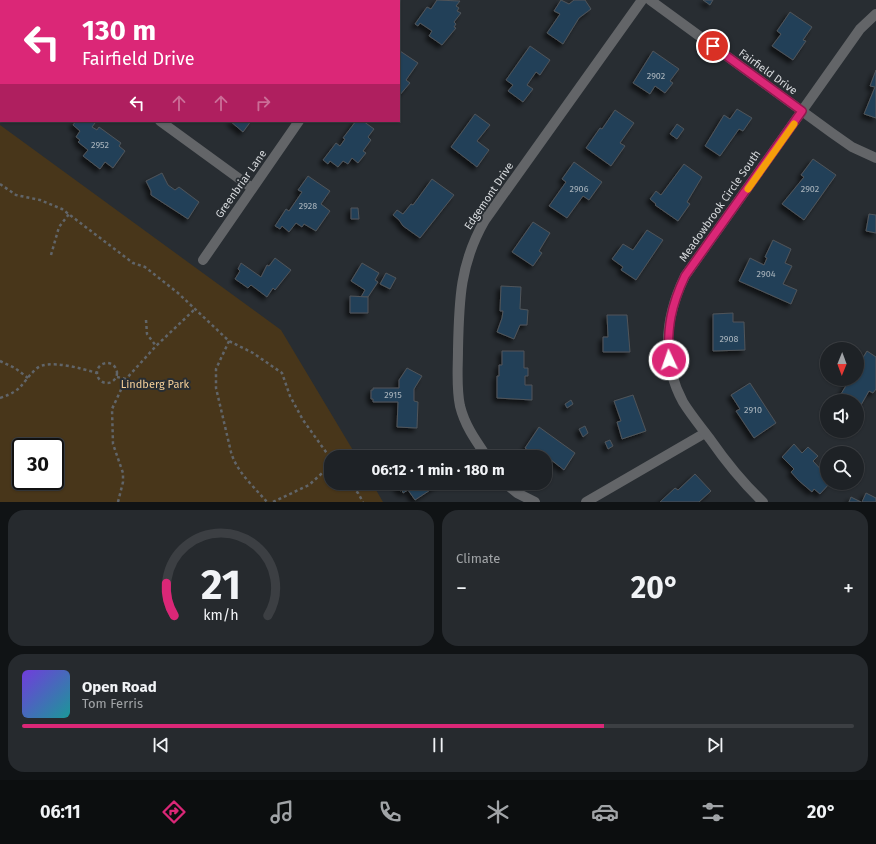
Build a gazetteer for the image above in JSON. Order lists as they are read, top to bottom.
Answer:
{
  "streets": {
    "street": [
      "Fairfield Drive",
      "Greenbriar Lane",
      "Edgemont Drive",
      "Meadowbrook Circle South"
    ]
  },
  "crossings": [
    ["Fairfield Drive", "Meadowbrook Circle South"]
  ],
  "parks": ["Lindberg Park"],
  "house_numbers": [
    "2902",
    "2952",
    "2906",
    "2902",
    "2928",
    "2904",
    "2908",
    "2915",
    "2910"
  ],
  "north": "bottom",
  "page": {
    "turn": ["130 m", "Fairfield Drive"],
    "limit": "30",
    "trip": "06:12 · 1 min · 180 m",
    "tile": "Climate",
    "heat": ["−", "20°", "+"],
    "song": ["Open Road", "Tom Ferris"],
    "tabs": ["06:11", "20°"],
    "gauge": ["21", "km/h"]
  }
}
